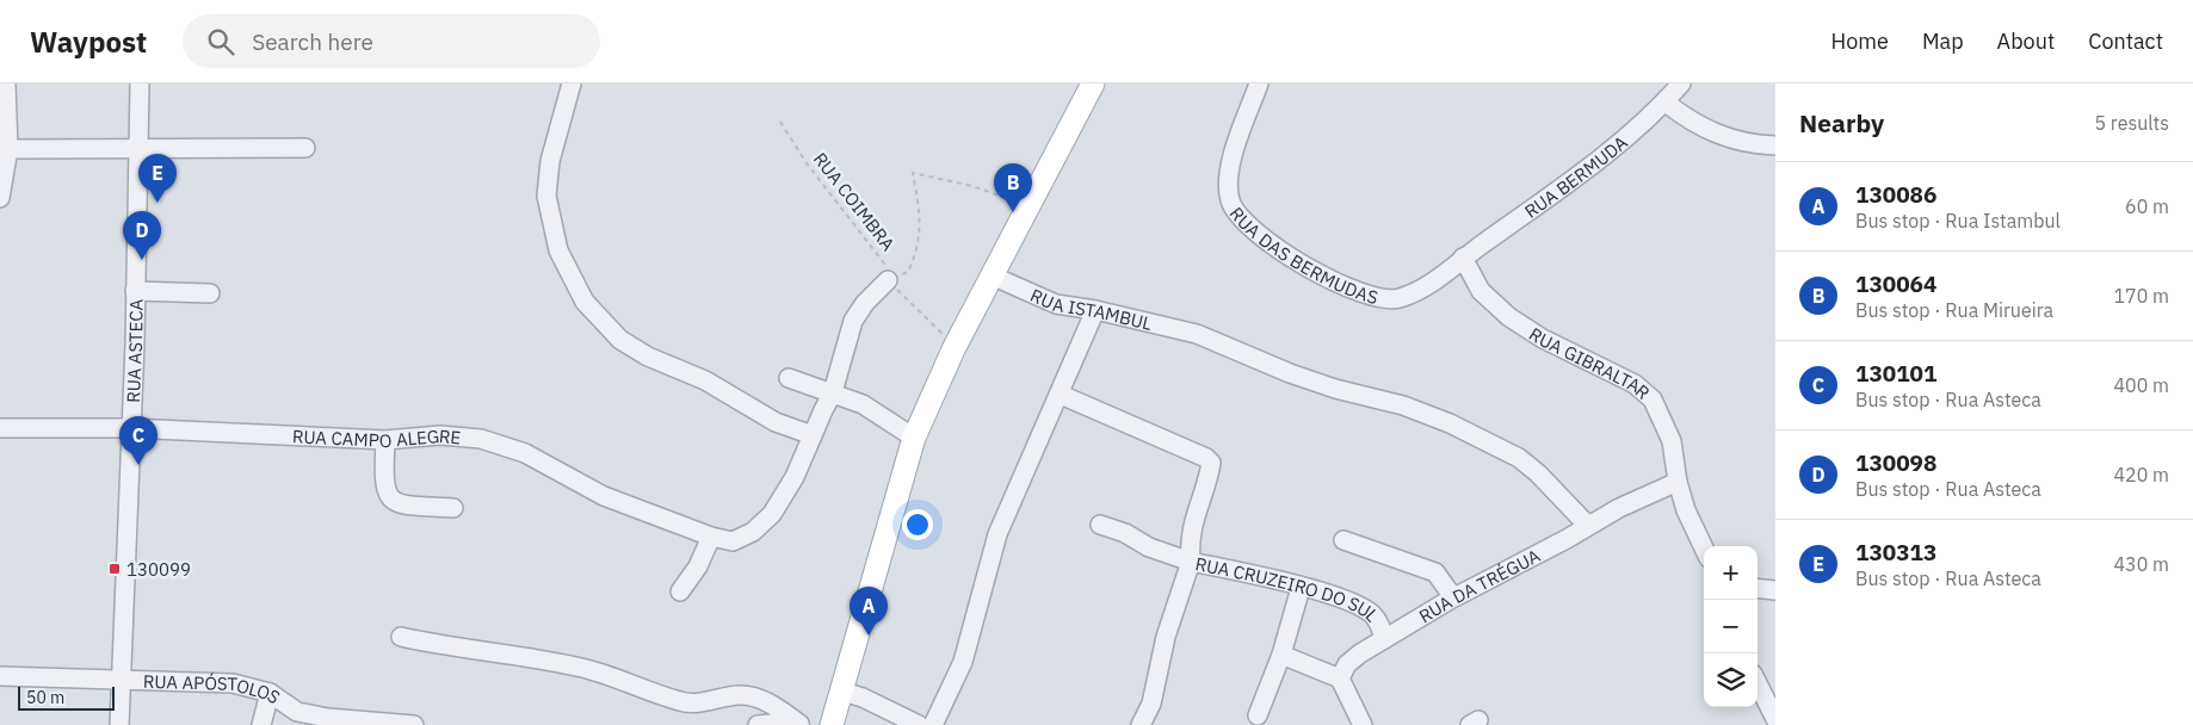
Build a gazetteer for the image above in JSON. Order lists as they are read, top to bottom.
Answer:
{
  "streets": {
    "street": [
      "RUA BERMUDA",
      "RUA DAS BERMUDAS",
      "RUA ISTAMBUL",
      "RUA ASTECA",
      "RUA GIBRALTAR",
      "RUA CAMPO ALEGRE",
      "RUA DA TRÉGUA",
      "RUA CRUZEIRO DO SUL",
      "RUA APÓSTOLOS"
    ],
    "path": ["RUA COIMBRA"]
  },
  "crossings": [
    ["RUA BERMUDA", "RUA DAS BERMUDAS"],
    ["RUA BERMUDA", "RUA GIBRALTAR"],
    ["RUA DAS BERMUDAS", "RUA GIBRALTAR"],
    ["RUA ISTAMBUL", "RUA DA TRÉGUA"],
    ["RUA ASTECA", "RUA CAMPO ALEGRE"],
    ["RUA ASTECA", "RUA APÓSTOLOS"],
    ["RUA GIBRALTAR", "RUA DA TRÉGUA"],
    ["RUA DA TRÉGUA", "RUA CRUZEIRO DO SUL"]
  ],
  "places": {
    "transit": ["130099"]
  },
  "scale_bar": "50 m",
  "page": {
    "header": "Waypost",
    "search": "Search here",
    "nav": [
      "Home",
      "Map",
      "About",
      "Contact"
    ],
    "heading": ["Nearby", "5 results"],
    "pins": [
      "E",
      "B",
      "D",
      "C",
      "A"
    ],
    "list": [
      {
        "mark": "A",
        "name": "130086",
        "note": "Bus stop · Rua Istambul",
        "value": "60 m"
      },
      {
        "mark": "B",
        "name": "130064",
        "note": "Bus stop · Rua Mirueira",
        "value": "170 m"
      },
      {
        "mark": "C",
        "name": "130101",
        "note": "Bus stop · Rua Asteca",
        "value": "400 m"
      },
      {
        "mark": "D",
        "name": "130098",
        "note": "Bus stop · Rua Asteca",
        "value": "420 m"
      },
      {
        "mark": "E",
        "name": "130313",
        "note": "Bus stop · Rua Asteca",
        "value": "430 m"
      }
    ],
    "map_buttons": ["+", "−"],
    "scale": "50 m"
  }
}
